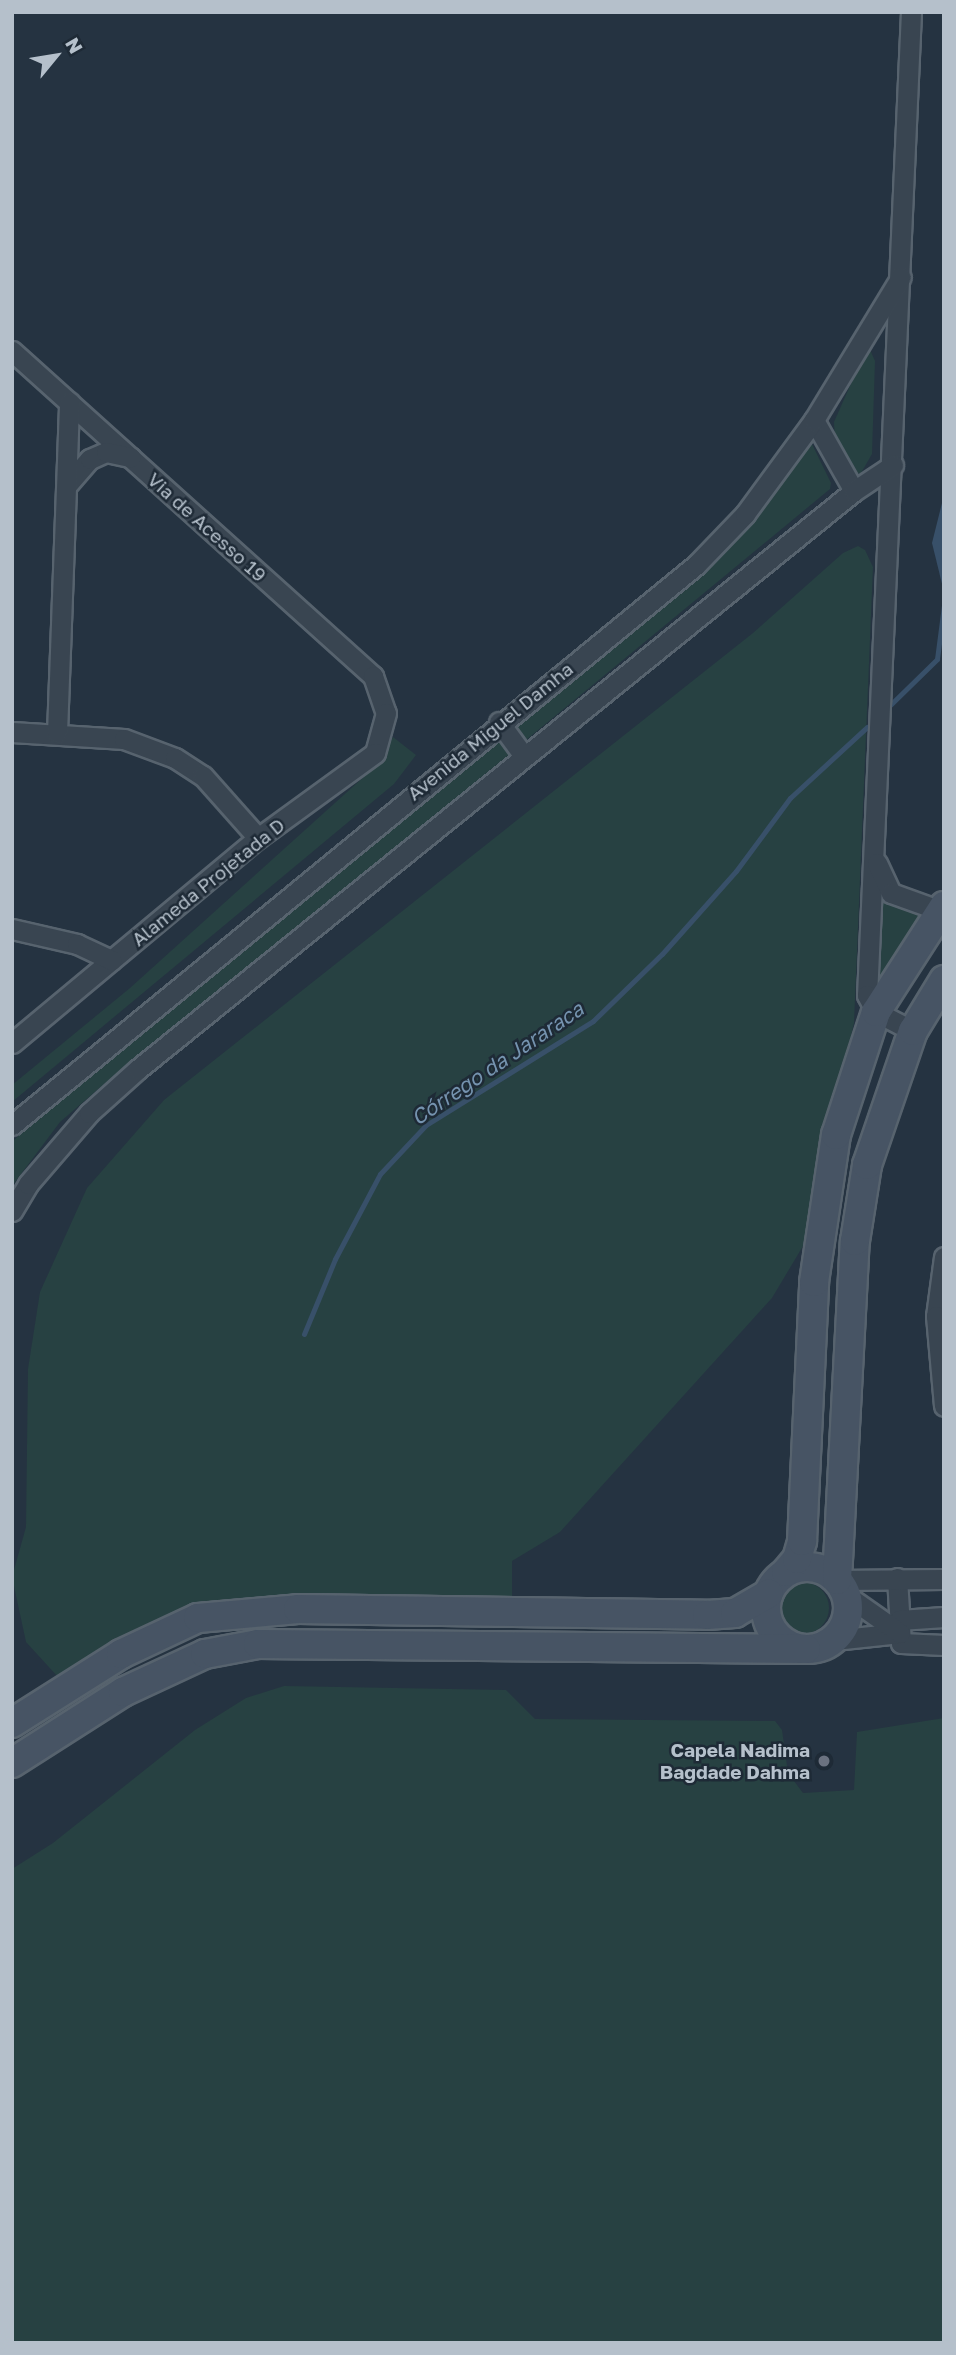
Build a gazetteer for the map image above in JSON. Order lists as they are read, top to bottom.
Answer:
{
  "streets": {
    "street": ["Via de Acesso 19", "Avenida Miguel Damha", "Alameda Projetada D"]
  },
  "crossings": [
    ["Via de Acesso 19", "Alameda Projetada D"]
  ],
  "water": ["Córrego da Jararaca"],
  "places": ["Capela Nadima Bagdade Dahma"],
  "north": "top right"
}
